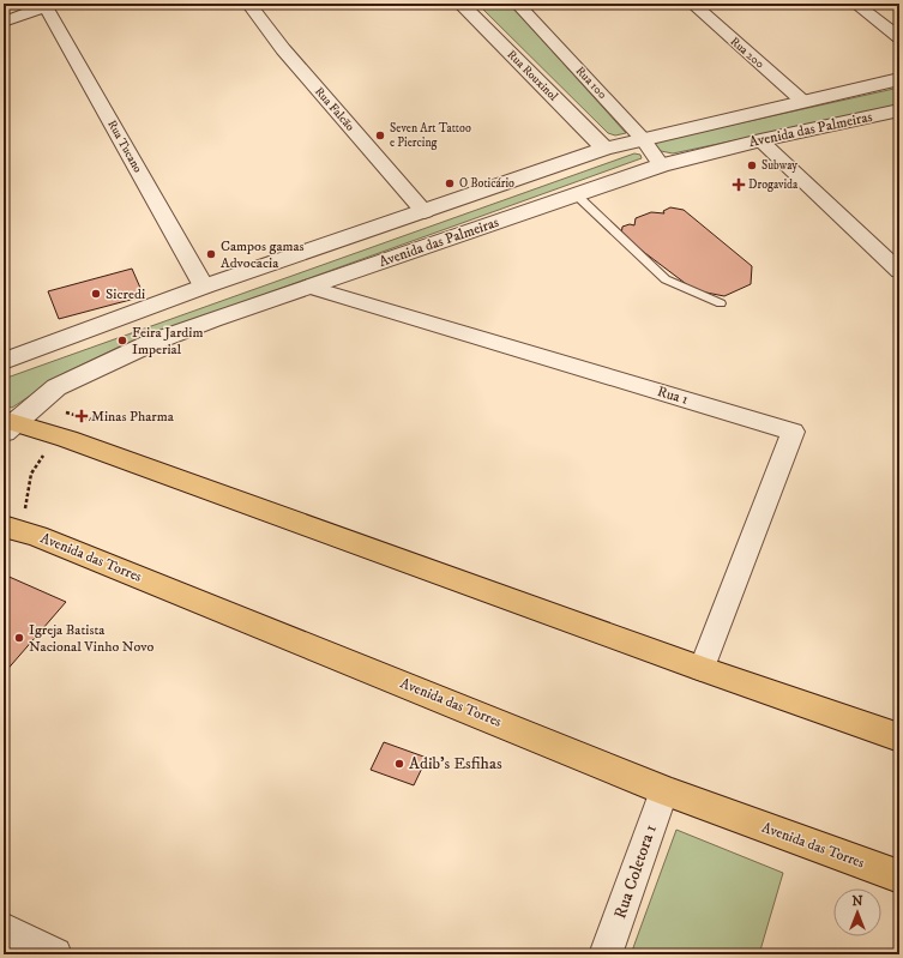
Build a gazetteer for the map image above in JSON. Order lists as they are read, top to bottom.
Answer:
{
  "streets": {
    "main road": ["Avenida das Torres"],
    "street": [
      "Rua 200",
      "Rua Rouxinol",
      "Rua 100",
      "Rua Falcão",
      "Avenida das Palmeiras",
      "Rua Tucano",
      "Rua 1",
      "Rua Coletora 1"
    ]
  },
  "crossings": [
    ["Rua 200", "Avenida das Palmeiras"],
    ["Rua Rouxinol", "Avenida das Palmeiras"],
    ["Rua 100", "Avenida das Palmeiras"],
    ["Rua Falcão", "Avenida das Palmeiras"],
    ["Avenida das Palmeiras", "Rua Tucano"],
    ["Avenida das Palmeiras", "Rua 1"],
    ["Avenida das Torres", "Rua Coletora 1"]
  ],
  "places": {
    "other": [
      "Seven Art Tattoo e Piercing",
      "Subway",
      "O Boticário",
      "Campos gamas Advocacia",
      "Sicredi",
      "Feira Jardim Imperial",
      "Igreja Batista Nacional Vinho Novo",
      "Adib's Esfihas"
    ],
    "health": ["Drogavida", "Minas Pharma"]
  },
  "north": "top"
}
